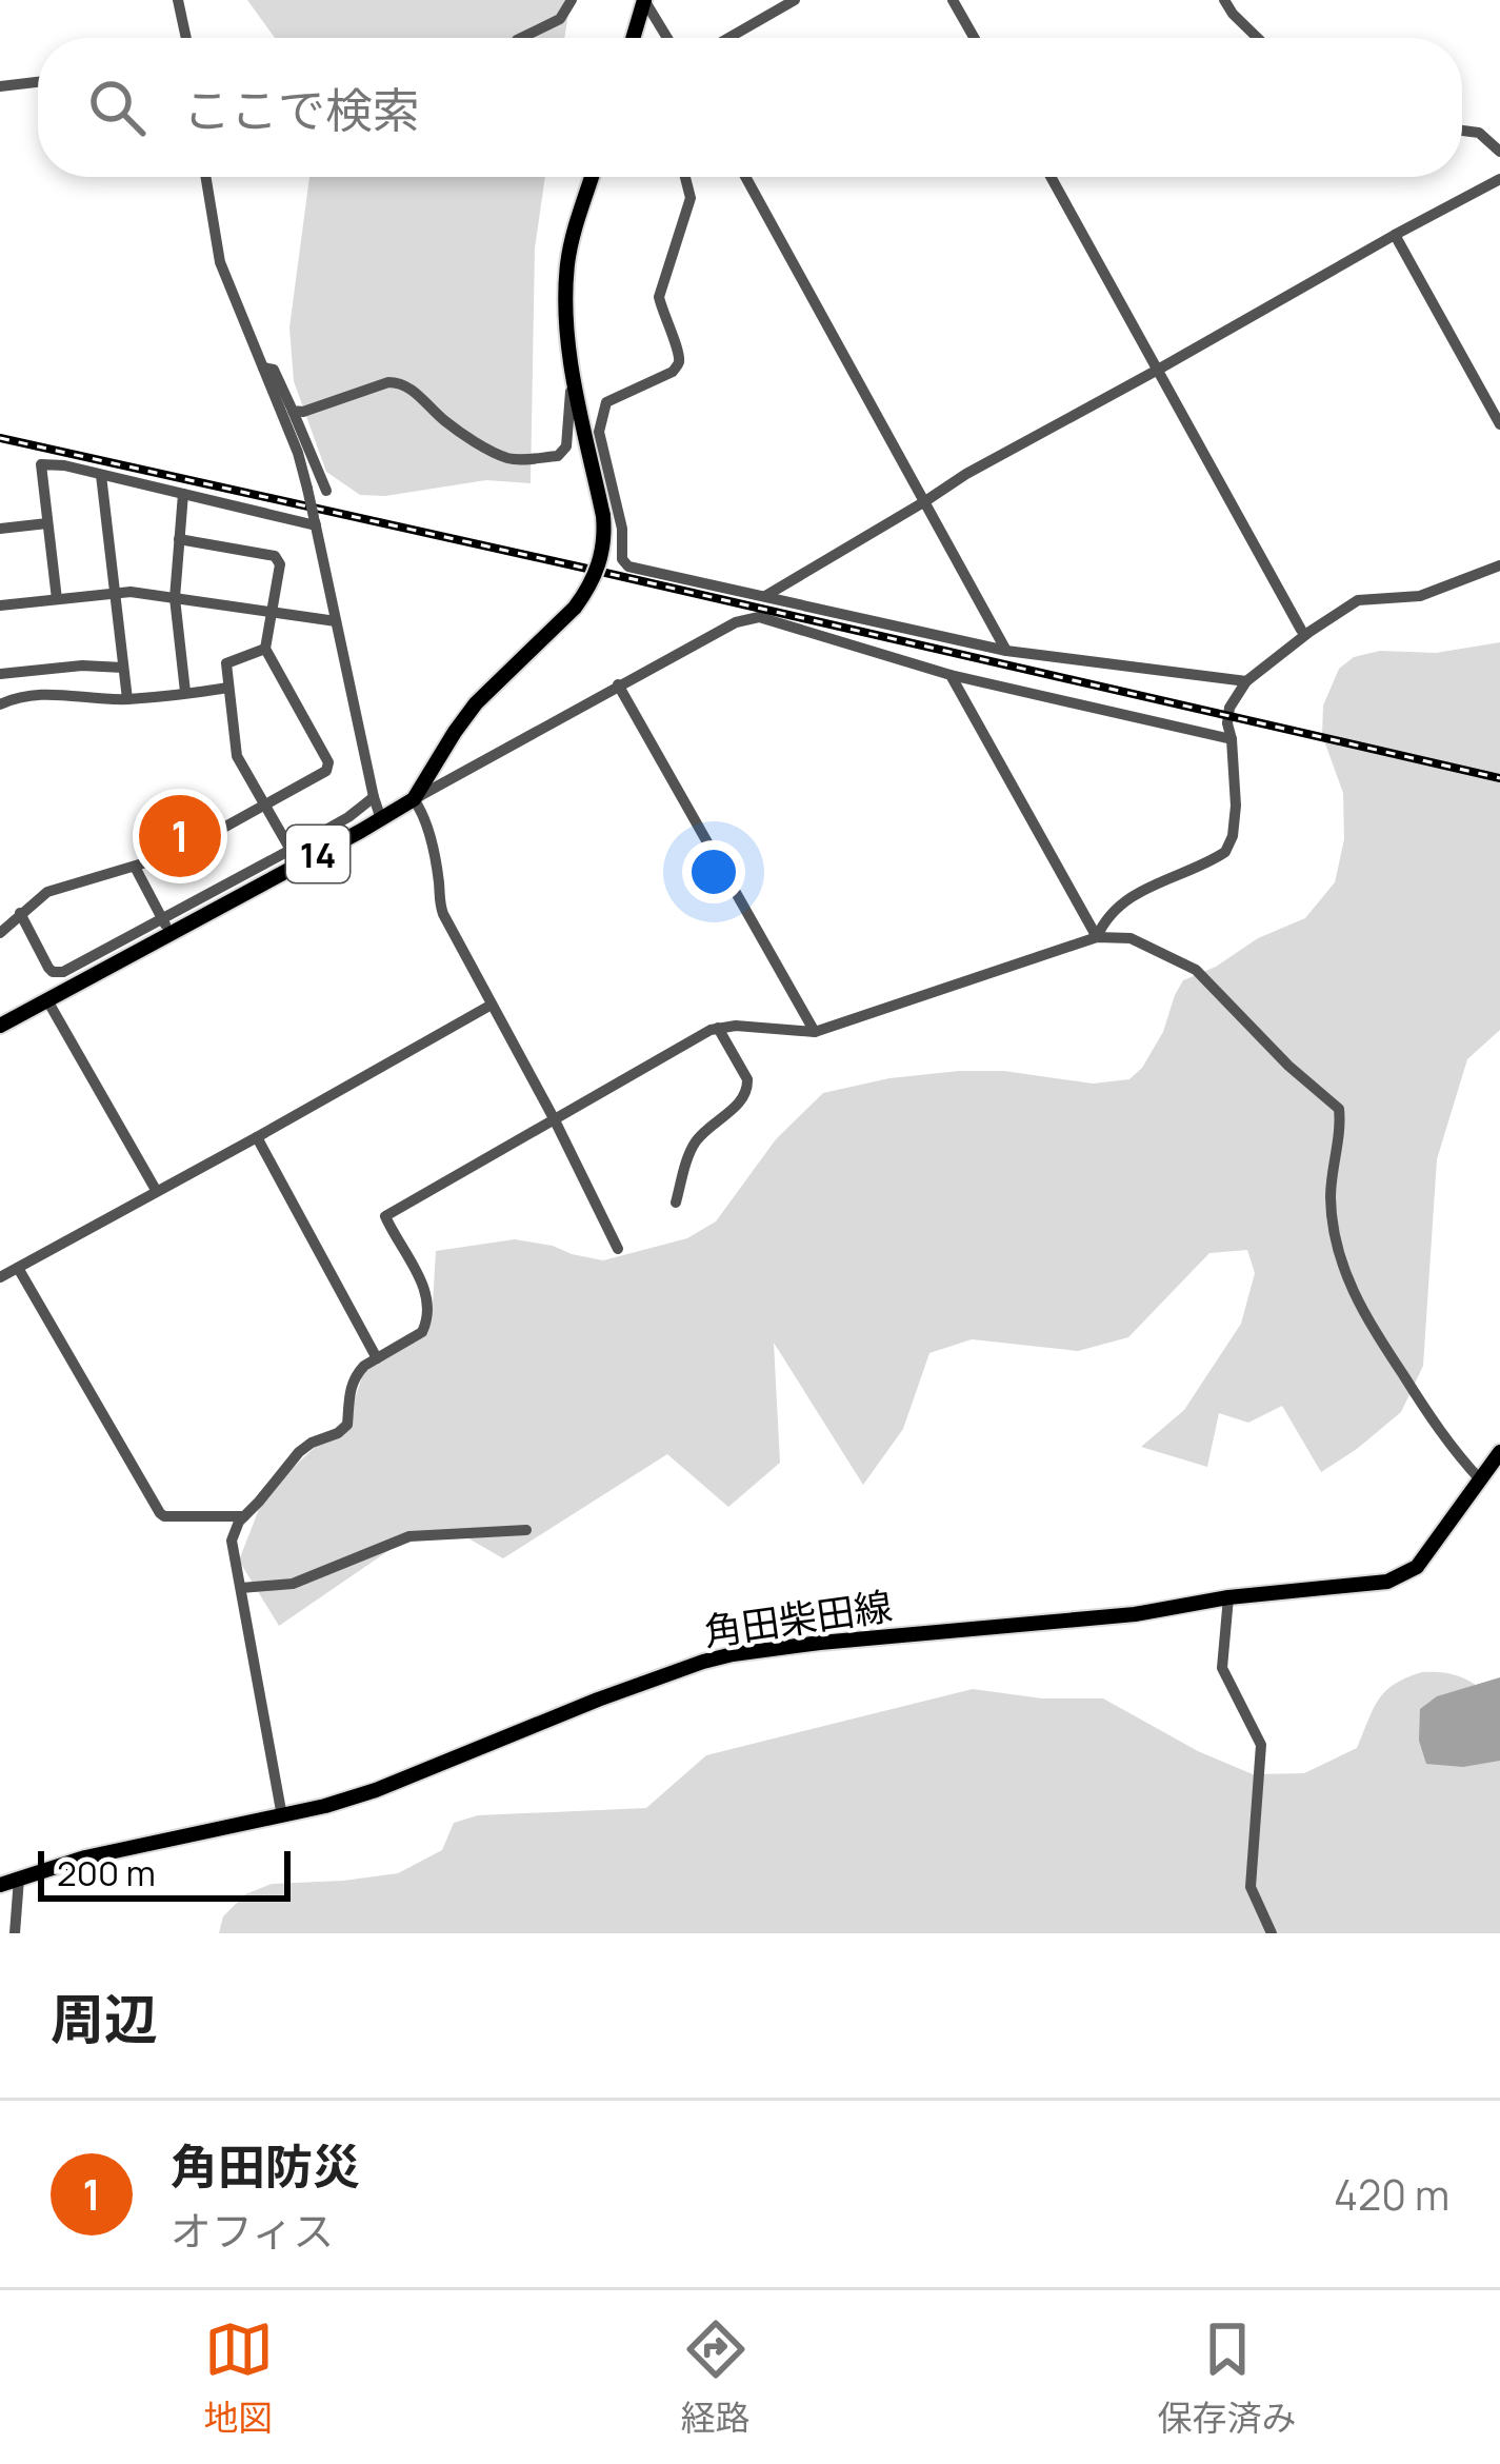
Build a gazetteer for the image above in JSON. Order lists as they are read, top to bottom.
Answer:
{
  "streets": {
    "main road": ["14", "角田柴田線"]
  },
  "scale_bar": "200 m",
  "page": {
    "search": "ここで検索",
    "pins": "1",
    "scale": "200 m",
    "heading": "周辺",
    "list": [
      {
        "mark": "1",
        "name": "角田防災",
        "note": "オフィス",
        "value": "420 m"
      }
    ],
    "nav": ["地図", "経路", "保存済み"]
  }
}
